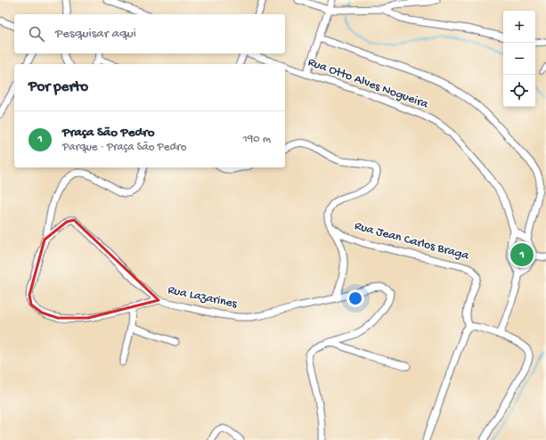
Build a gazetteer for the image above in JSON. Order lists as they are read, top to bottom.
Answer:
{
  "streets": {
    "street": ["Rua Otto Alves Nogueira", "Rua Jean Carlos Braga", "Rua Lazarines"]
  },
  "page": {
    "map_buttons": ["+", "−"],
    "search": "Pesquisar aqui",
    "heading": "Por perto",
    "list": [
      {
        "mark": "1",
        "name": "Praça São Pedro",
        "note": "Parque · Praça São Pedro",
        "value": "190 m"
      }
    ],
    "pins": "1"
  }
}
